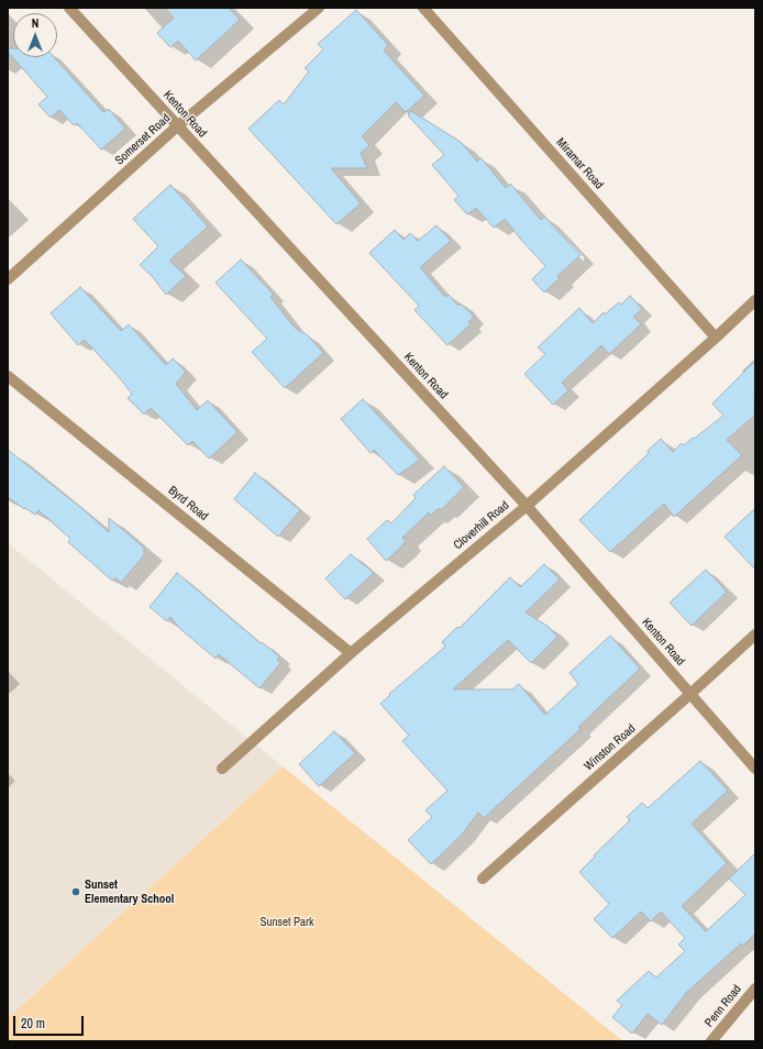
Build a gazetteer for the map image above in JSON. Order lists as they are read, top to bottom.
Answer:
{
  "streets": {
    "street": [
      "Kenton Road",
      "Somerset Road",
      "Miramar Road",
      "Byrd Road",
      "Cloverhill Road",
      "Winston Road",
      "Penn Road"
    ]
  },
  "crossings": [
    ["Kenton Road", "Somerset Road"],
    ["Kenton Road", "Cloverhill Road"],
    ["Kenton Road", "Winston Road"],
    ["Miramar Road", "Cloverhill Road"],
    ["Byrd Road", "Cloverhill Road"]
  ],
  "parks": ["Sunset Park"],
  "places": ["Sunset Elementary School"],
  "scale_bar": "20 m",
  "north": "top"
}
